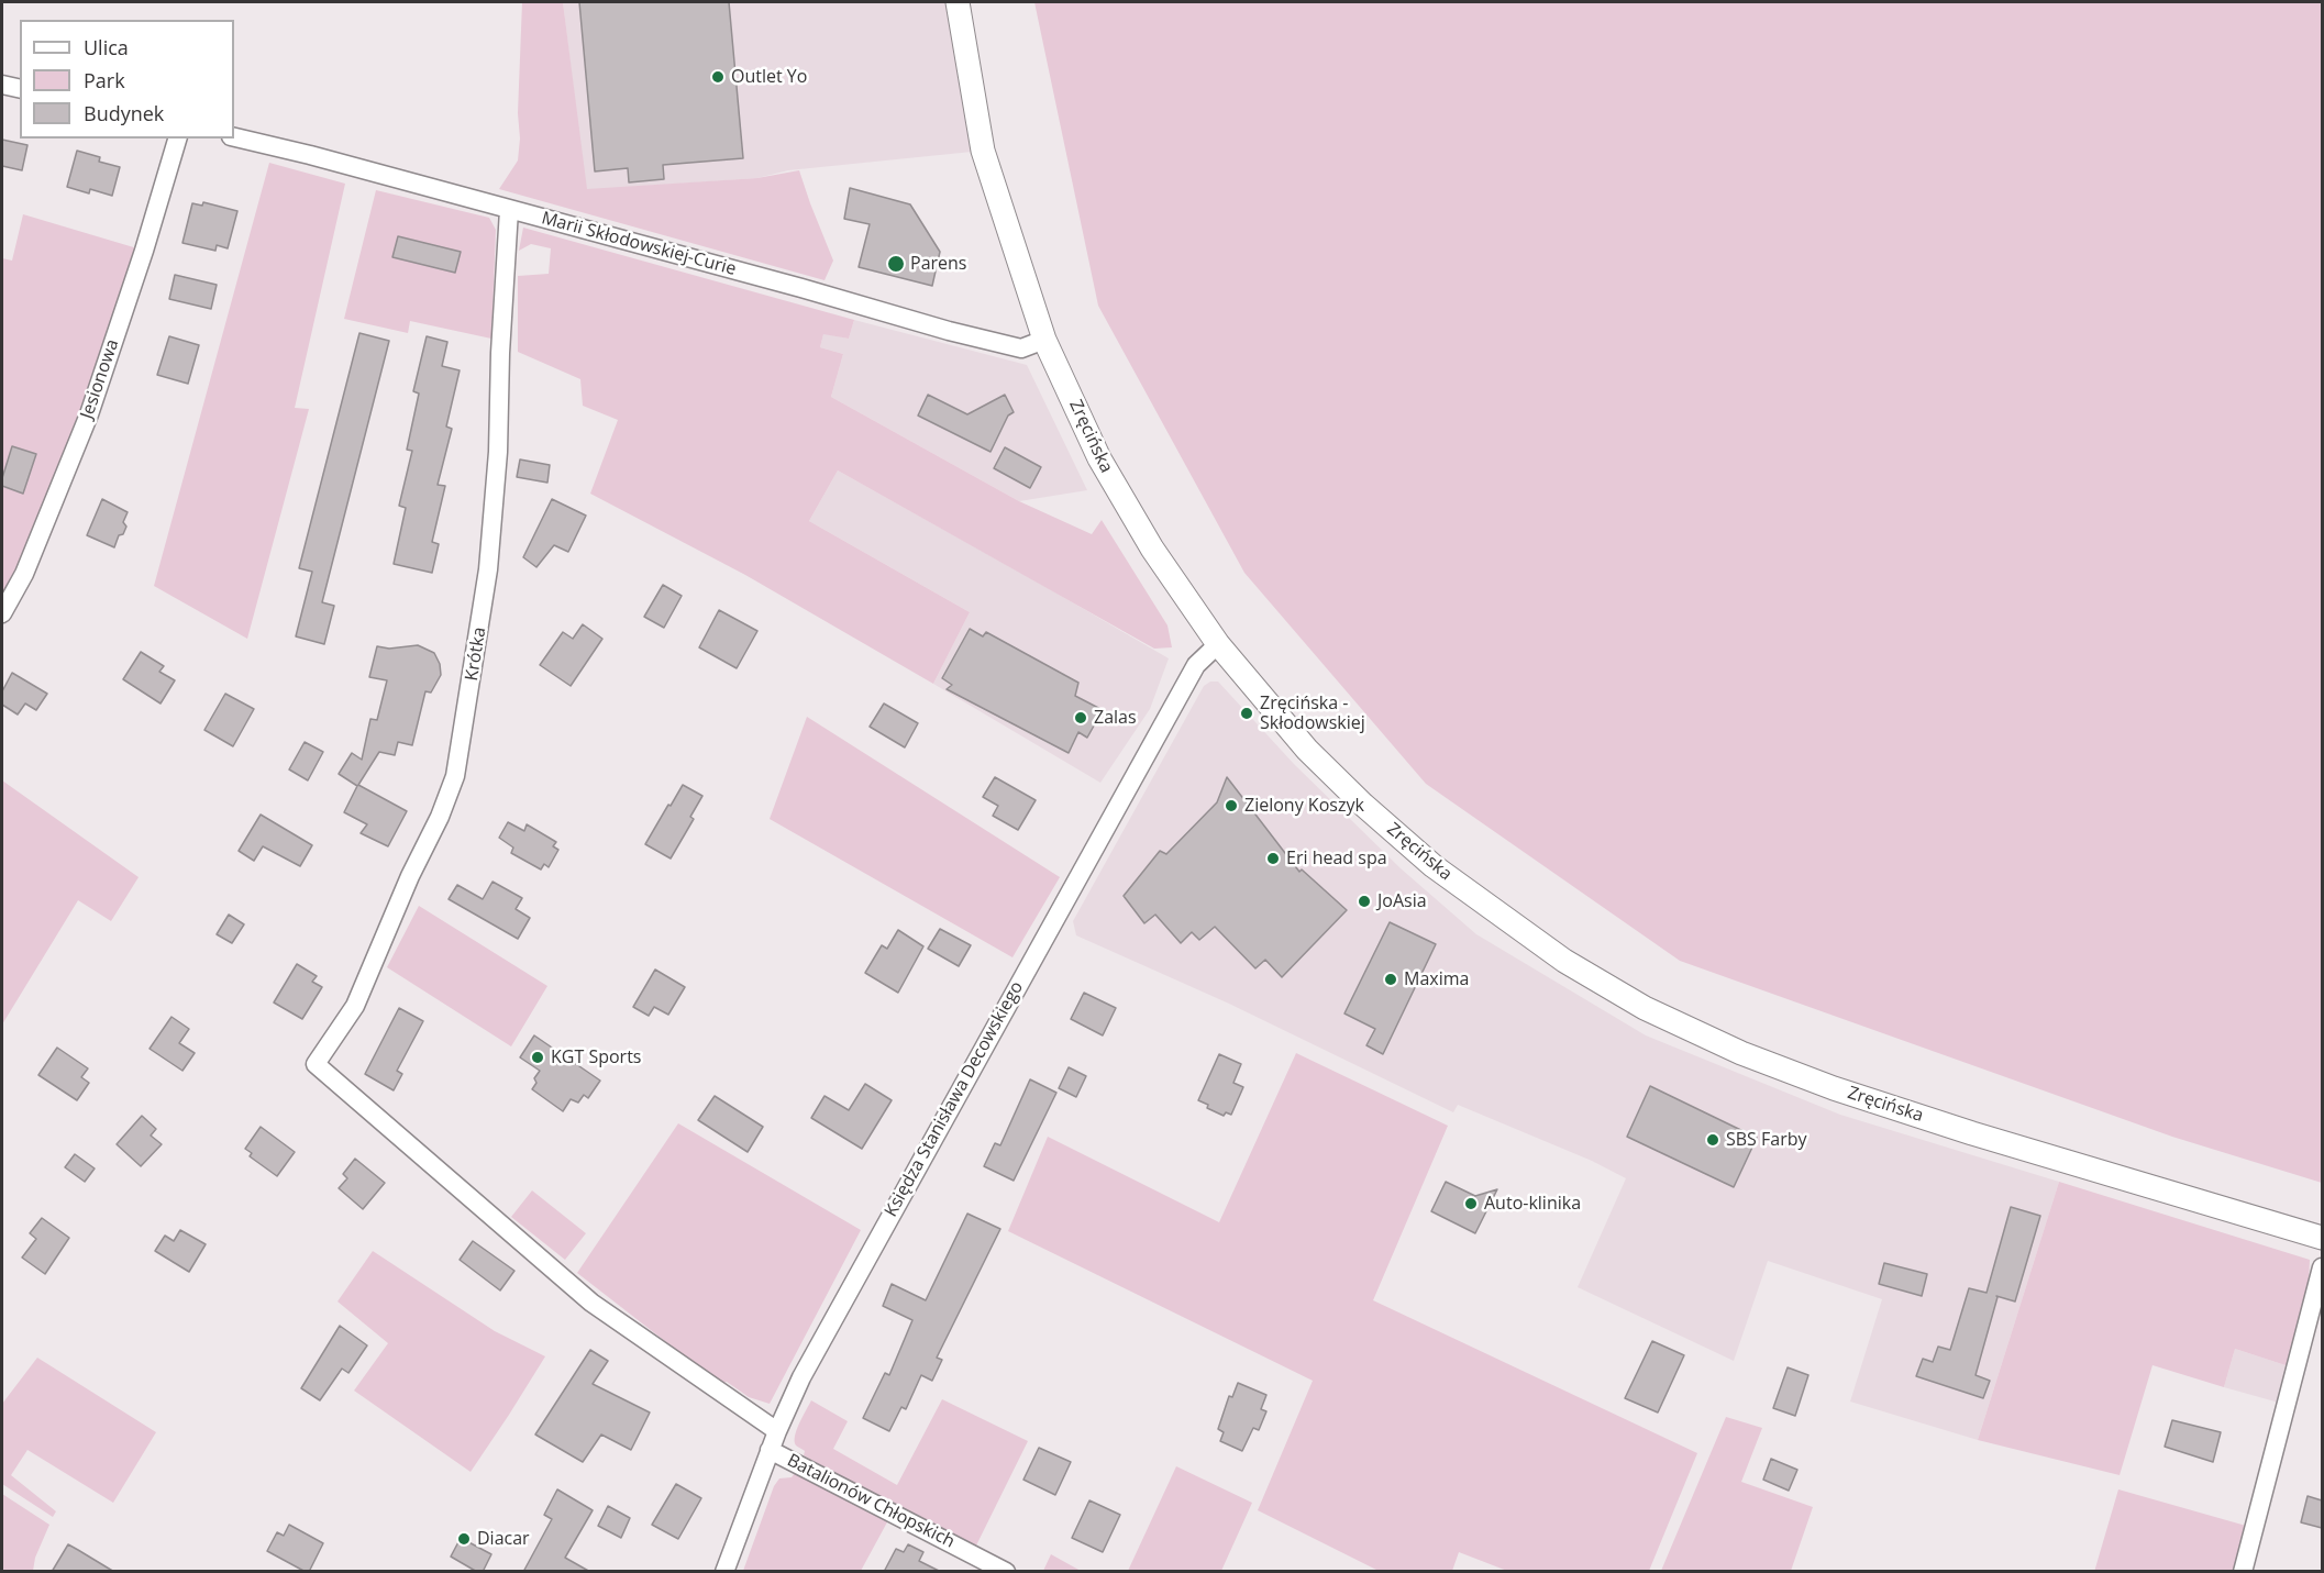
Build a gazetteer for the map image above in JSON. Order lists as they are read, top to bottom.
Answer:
{
  "streets": {
    "street": [
      "Marii Skłodowskiej-Curie",
      "Jesionowa",
      "Zręcińska",
      "Krótka",
      "Księdza Stanisława Decowskiego",
      "Batalionów Chłopskich"
    ]
  },
  "crossings": [
    ["Marii Skłodowskiej-Curie", "Zręcińska"],
    ["Marii Skłodowskiej-Curie", "Krótka"],
    ["Zręcińska", "Księdza Stanisława Decowskiego"],
    ["Krótka", "Księdza Stanisława Decowskiego"],
    ["Księdza Stanisława Decowskiego", "Batalionów Chłopskich"]
  ],
  "places": [
    "Outlet Yo",
    "Parens",
    "Zręcińska - Skłodowskiej",
    "Zalas",
    "Zielony Koszyk",
    "Eri head spa",
    "JoAsia",
    "Maxima",
    "KGT Sports",
    "SBS Farby",
    "Auto-klinika",
    "Diacar"
  ],
  "legend": ["Ulica", "Park", "Budynek"]
}
